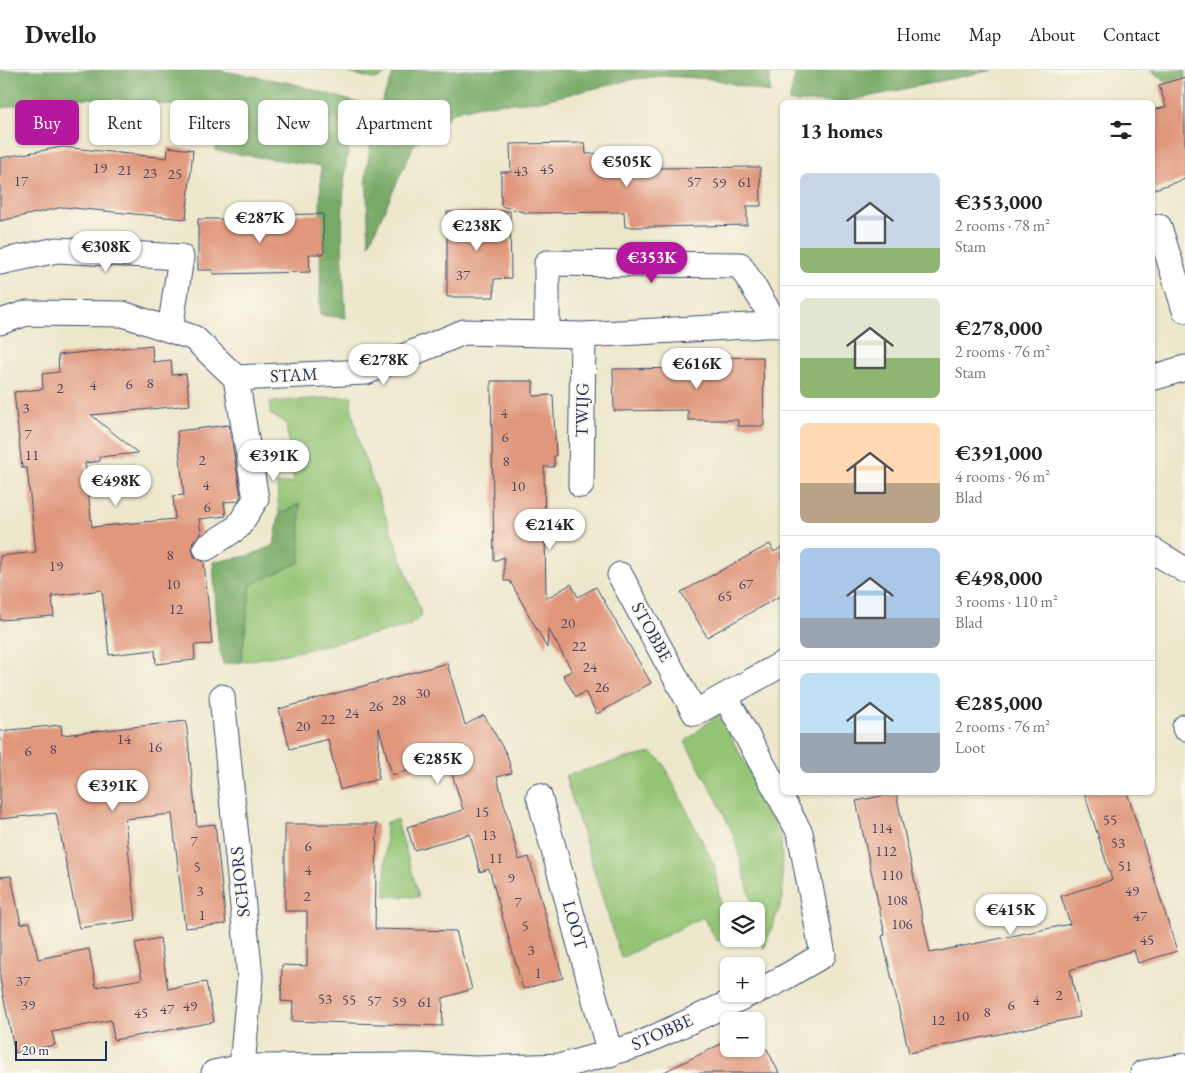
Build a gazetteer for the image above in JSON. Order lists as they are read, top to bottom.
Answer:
{
  "streets": {
    "street": [
      "STAM",
      "TWIJG",
      "STOBBE",
      "SCHORS",
      "LOOT"
    ]
  },
  "crossings": [
    ["STAM", "TWIJG"],
    ["STOBBE", "SCHORS"],
    ["STOBBE", "LOOT"]
  ],
  "house_numbers": [
    "19",
    "45",
    "21",
    "43",
    "23",
    "25",
    "17",
    "57",
    "61",
    "59",
    "37",
    "8",
    "6",
    "4",
    "2",
    "3",
    "4",
    "7",
    "6",
    "11",
    "2",
    "8",
    "4",
    "10",
    "6",
    "8",
    "19",
    "10",
    "67",
    "65",
    "12",
    "20",
    "22",
    "24",
    "26",
    "30",
    "28",
    "26",
    "24",
    "22",
    "20",
    "14",
    "16",
    "8",
    "6",
    "15",
    "55",
    "114",
    "13",
    "7",
    "53",
    "6",
    "112",
    "11",
    "51",
    "5",
    "4",
    "110",
    "9",
    "3",
    "49",
    "2",
    "108",
    "7",
    "1",
    "47",
    "106",
    "5",
    "45",
    "3",
    "1",
    "37",
    "2",
    "53",
    "55",
    "4",
    "57",
    "59",
    "61",
    "39",
    "6",
    "49",
    "47",
    "8",
    "45",
    "10",
    "12"
  ],
  "scale_bar": "20 m",
  "page": {
    "header": "Dwello",
    "nav": [
      "Home",
      "Map",
      "About",
      "Contact"
    ],
    "chip": [
      "Buy",
      "Rent",
      "Filters",
      "New",
      "Apartment"
    ],
    "heading": "13 homes",
    "price": [
      "€505K",
      "€287K",
      "€238K",
      "€308K",
      "€353K",
      "€278K",
      "€616K",
      "€391K",
      "€498K",
      "€214K",
      "€285K",
      "€391K",
      "€415K"
    ],
    "list": [
      {
        "name": "€353,000",
        "note": "2 rooms · 78 m² · Stam"
      },
      {
        "name": "€278,000",
        "note": "2 rooms · 76 m² · Stam"
      },
      {
        "name": "€391,000",
        "note": "4 rooms · 96 m² · Blad"
      },
      {
        "name": "€498,000",
        "note": "3 rooms · 110 m² · Blad"
      },
      {
        "name": "€285,000",
        "note": "2 rooms · 76 m² · Loot"
      }
    ],
    "map_buttons": ["+", "−"],
    "scale": "20 m"
  }
}
